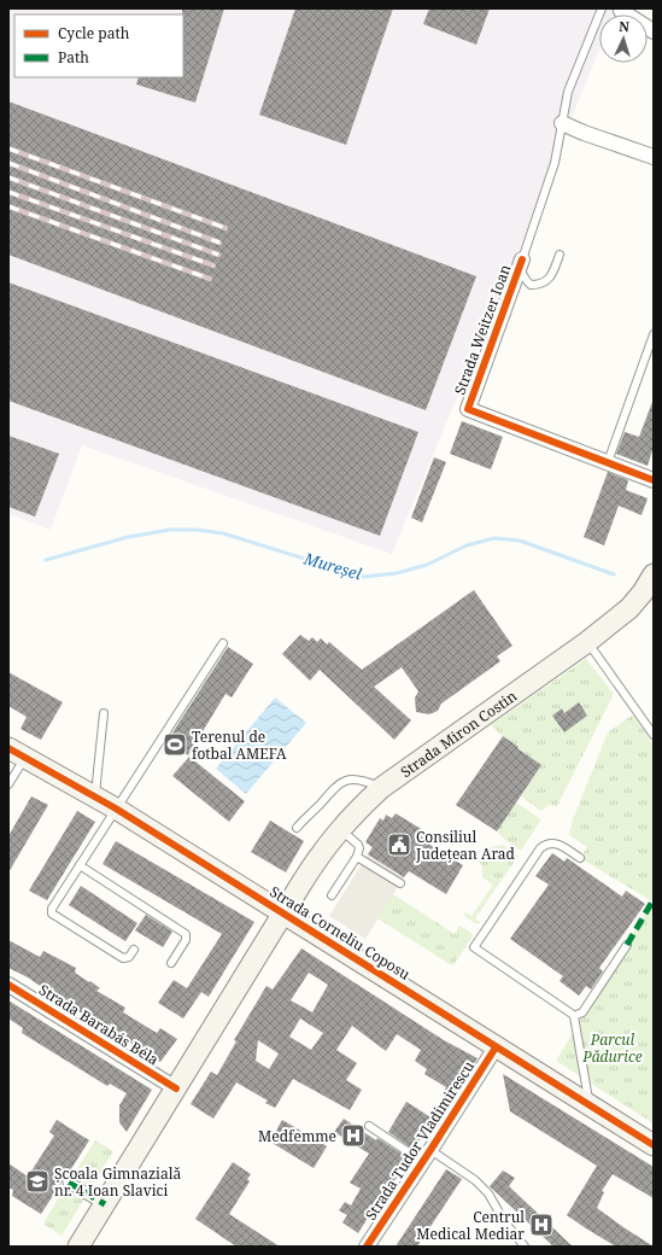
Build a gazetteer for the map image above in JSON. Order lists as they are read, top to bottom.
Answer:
{
  "streets": {
    "main road": ["Strada Miron Costin", "Strada Corneliu Coposu"],
    "street": ["Strada Weitzer Ioan", "Strada Barabás Béla", "Strada Tudor Vladimirescu"]
  },
  "crossings": [
    ["Strada Miron Costin", "Strada Corneliu Coposu"],
    ["Strada Miron Costin", "Strada Barabás Béla"],
    ["Strada Corneliu Coposu", "Strada Tudor Vladimirescu"]
  ],
  "water": ["Mureșel"],
  "parks": ["Parcul Pădurice"],
  "places": {
    "sports": ["Terenul de fotbal AMEFA"],
    "public building": ["Consiliul Județean Arad"],
    "hospital": ["Medfemme", "Centrul Medical Mediar"],
    "school or university": ["Școala Gimnazială nr. 4 Ioan Slavici"]
  },
  "legend": ["Cycle path", "Path"],
  "north": "top"
}
